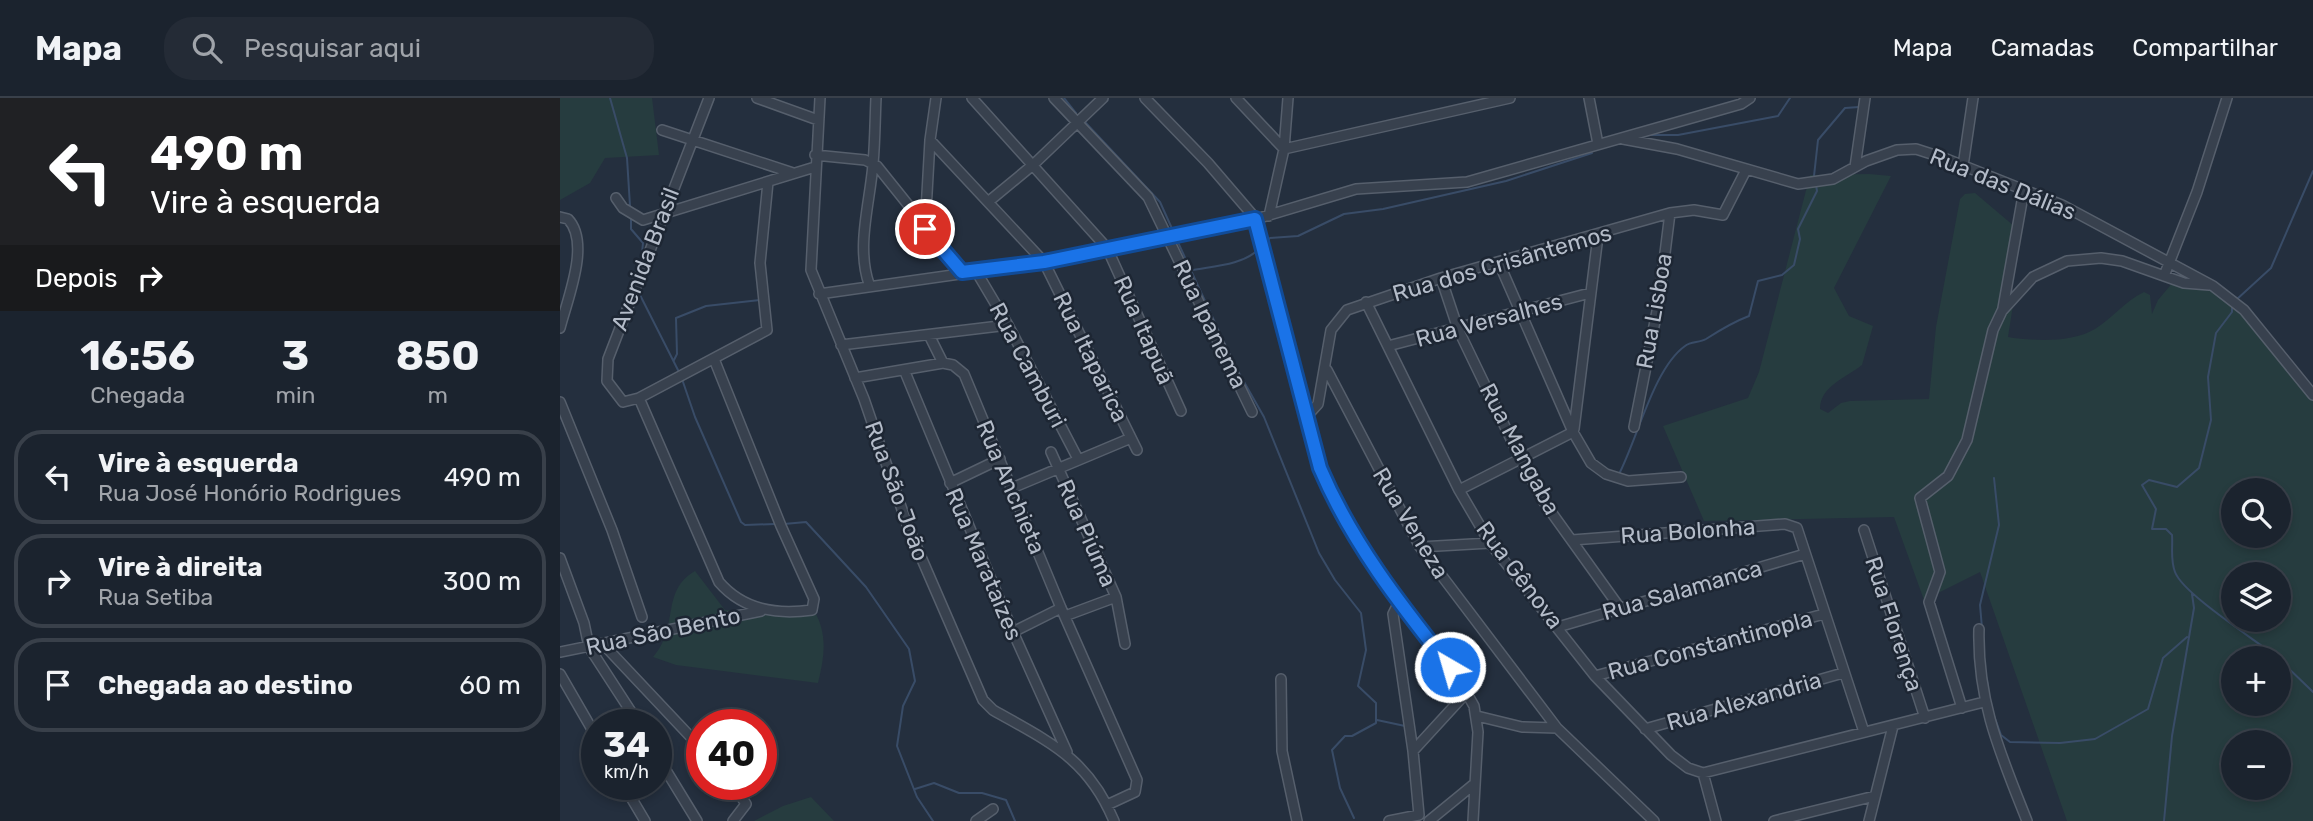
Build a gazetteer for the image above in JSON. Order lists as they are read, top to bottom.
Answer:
{
  "streets": {
    "street": [
      "Rua das Dálias",
      "Avenida Brasil",
      "Rua dos Crisântemos",
      "Rua Lisboa",
      "Rua Versalhes",
      "Rua Ipanema",
      "Rua Itapuã",
      "Rua Itaparica",
      "Rua Camburi",
      "Rua Mangaba",
      "Rua Anchieta",
      "Rua São João",
      "Rua Veneza",
      "Rua Bolonha",
      "Rua Piúma",
      "Rua Marataízes",
      "Rua Gênova",
      "Rua Salamanca",
      "Rua Florença",
      "Rua São Bento",
      "Rua Constantinopla",
      "Rua Alexandria"
    ]
  },
  "crossings": [
    ["Rua das Dálias", "Rua dos Crisântemos"],
    ["Avenida Brasil", "Rua São Bento"],
    ["Rua dos Crisântemos", "Rua Lisboa"],
    ["Rua dos Crisântemos", "Rua Mangaba"],
    ["Rua dos Crisântemos", "Rua Veneza"],
    ["Rua dos Crisântemos", "Rua Gênova"],
    ["Rua Versalhes", "Rua Mangaba"],
    ["Rua Versalhes", "Rua Gênova"],
    ["Rua Mangaba", "Rua Bolonha"],
    ["Rua Mangaba", "Rua Salamanca"],
    ["Rua Anchieta", "Rua São João"],
    ["Rua Anchieta", "Rua Piúma"],
    ["Rua São João", "Rua Marataízes"],
    ["Rua Bolonha", "Rua Salamanca"],
    ["Rua Gênova", "Rua Salamanca"],
    ["Rua Gênova", "Rua Constantinopla"],
    ["Rua Gênova", "Rua Alexandria"]
  ],
  "page": {
    "header": "Mapa",
    "search": "Pesquisar aqui",
    "nav": ["Mapa", "Camadas", "Compartilhar"],
    "turn": ["490 m", "Vire à esquerda"],
    "then": "Depois",
    "eta": [
      "16:56",
      "Chegada",
      "3",
      "min",
      "850",
      "m"
    ],
    "list": [
      {
        "name": "Vire à esquerda",
        "note": "Rua José Honório Rodrigues",
        "value": "490 m"
      },
      {
        "name": "Vire à direita",
        "note": "Rua Setiba",
        "value": "300 m"
      },
      {
        "name": "Chegada ao destino",
        "value": "60 m"
      }
    ],
    "map_buttons": ["+", "−"],
    "speed": "34 km/h",
    "limit": "40"
  }
}
